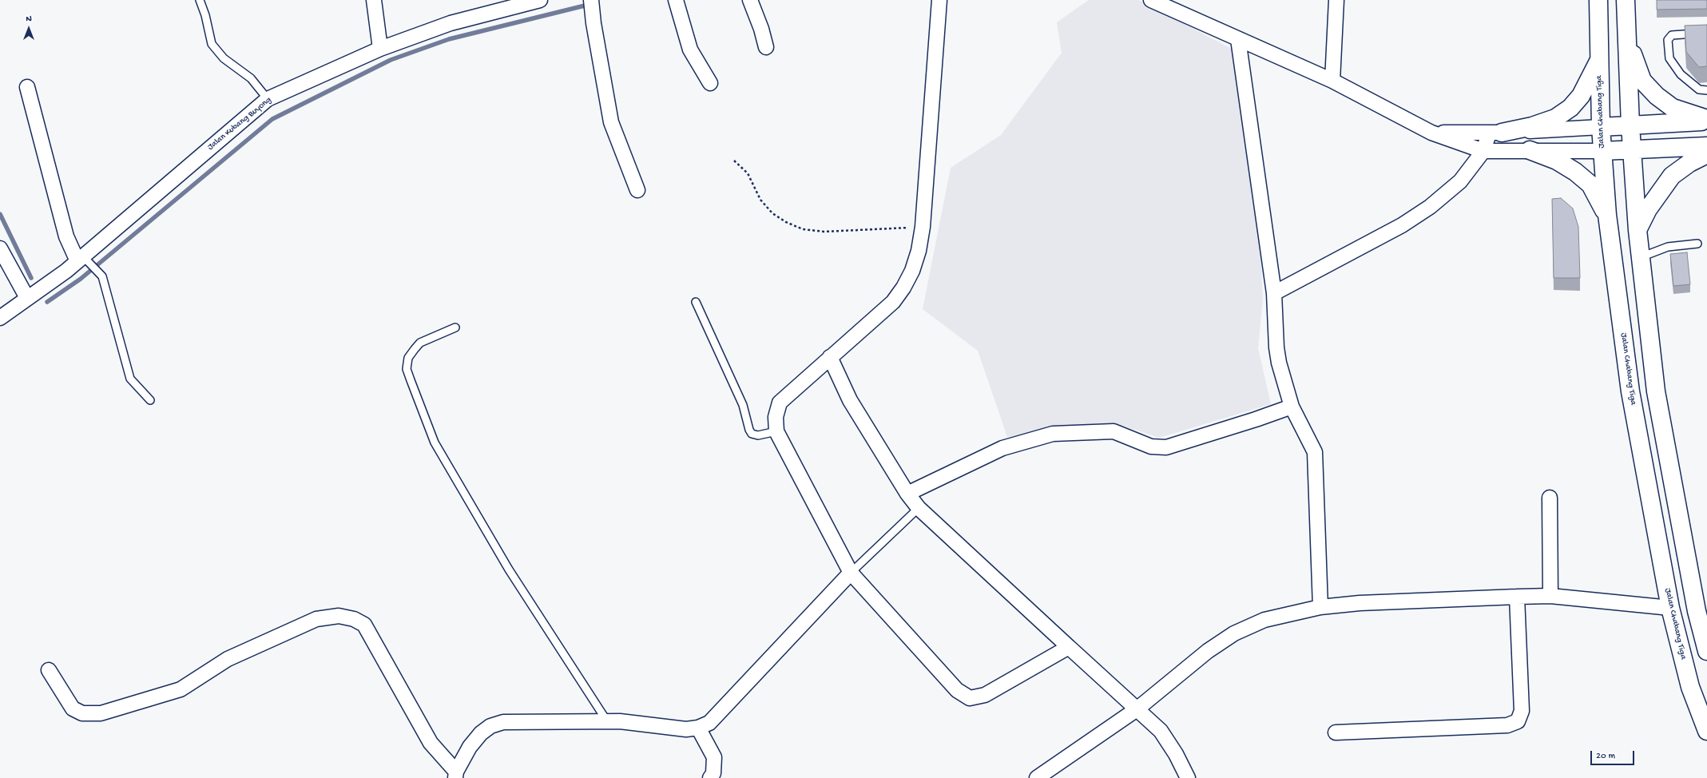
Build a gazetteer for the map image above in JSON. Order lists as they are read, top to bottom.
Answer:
{
  "streets": {
    "main road": ["Jalan Chabang Tiga"],
    "street": ["Jalan Kubang Buyong"]
  },
  "scale_bar": "20 m",
  "north": "top"
}
